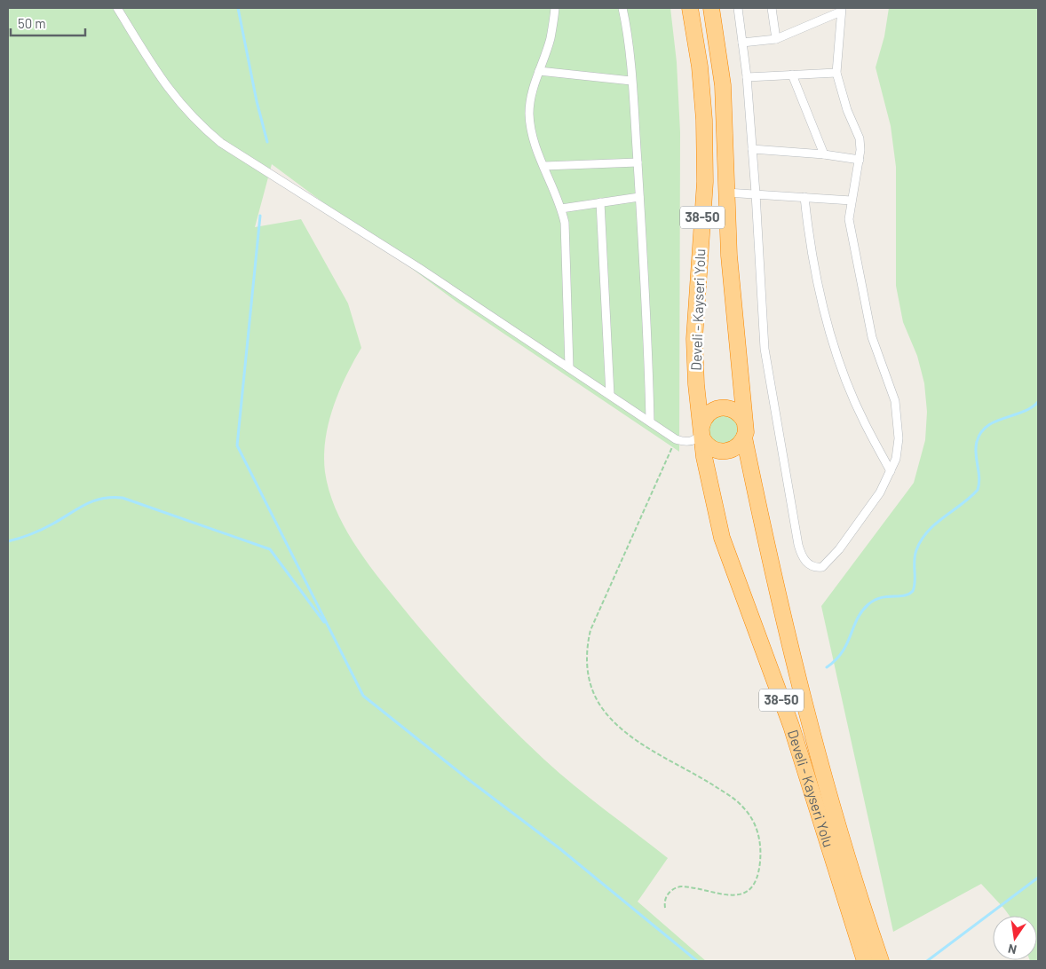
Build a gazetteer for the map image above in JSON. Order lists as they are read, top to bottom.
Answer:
{
  "streets": {
    "highway": ["38-50", "Develi - Kayseri Yolu"]
  },
  "scale_bar": "50 m",
  "north": "bottom"
}
